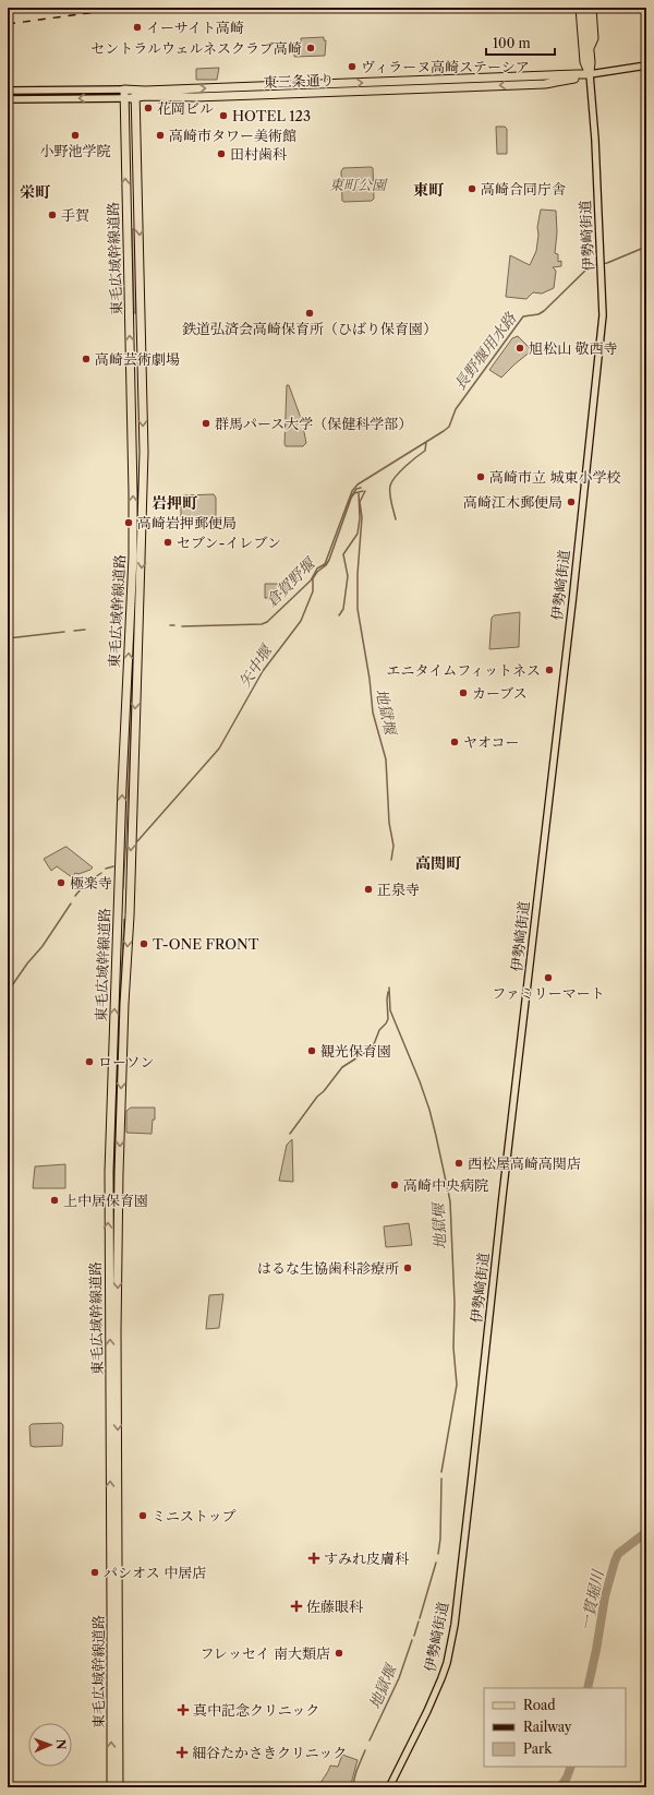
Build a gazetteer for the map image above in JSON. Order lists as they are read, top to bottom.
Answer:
{
  "streets": {
    "highway": ["東三条通り", "伊勢崎街道", "東毛広域幹線道路"]
  },
  "crossings": [
    ["東三条通り", "伊勢崎街道"],
    ["東三条通り", "東毛広域幹線道路"]
  ],
  "districts": [
    "東町",
    "栄町",
    "岩押町",
    "高関町"
  ],
  "water": [
    "長野堰用水路",
    "倉賀野堰",
    "矢中堰",
    "地獄堰",
    "一貫堀川"
  ],
  "parks": ["東町公園"],
  "places": {
    "other": [
      "イーサイト高崎",
      "セントラルウェルネスクラブ高崎",
      "ヴィラーヌ高崎ステーシア",
      "花岡ビル",
      "HOTEL 123",
      "小野池学院",
      "高崎市タワー美術館",
      "田村歯科",
      "高崎合同庁舎",
      "手賀",
      "鉄道弘済会高崎保育所（ひばり保育園）",
      "旭松山 敬西寺",
      "高崎芸術劇場",
      "群馬パース大学（保健科学部）",
      "高崎市立 城東小学校",
      "高崎江木郵便局",
      "高崎岩押郵便局",
      "セブン-イレブン",
      "エニタイムフィットネス",
      "カーブス",
      "ヤオコー",
      "極楽寺",
      "正泉寺",
      "T-ONE FRONT",
      "ファミリーマート",
      "観光保育園",
      "ローソン",
      "西松屋高崎高関店",
      "高崎中央病院",
      "上中居保育園",
      "はるな生協歯科診療所",
      "ミニストップ",
      "パシオス 中居店",
      "フレッセイ 南大類店"
    ],
    "health": [
      "すみれ皮膚科",
      "佐藤眼科",
      "真中記念クリニック",
      "細谷たかさきクリニック"
    ]
  },
  "legend": ["Road", "Railway", "Park"],
  "scale_bar": "100 m",
  "north": "right"
}
